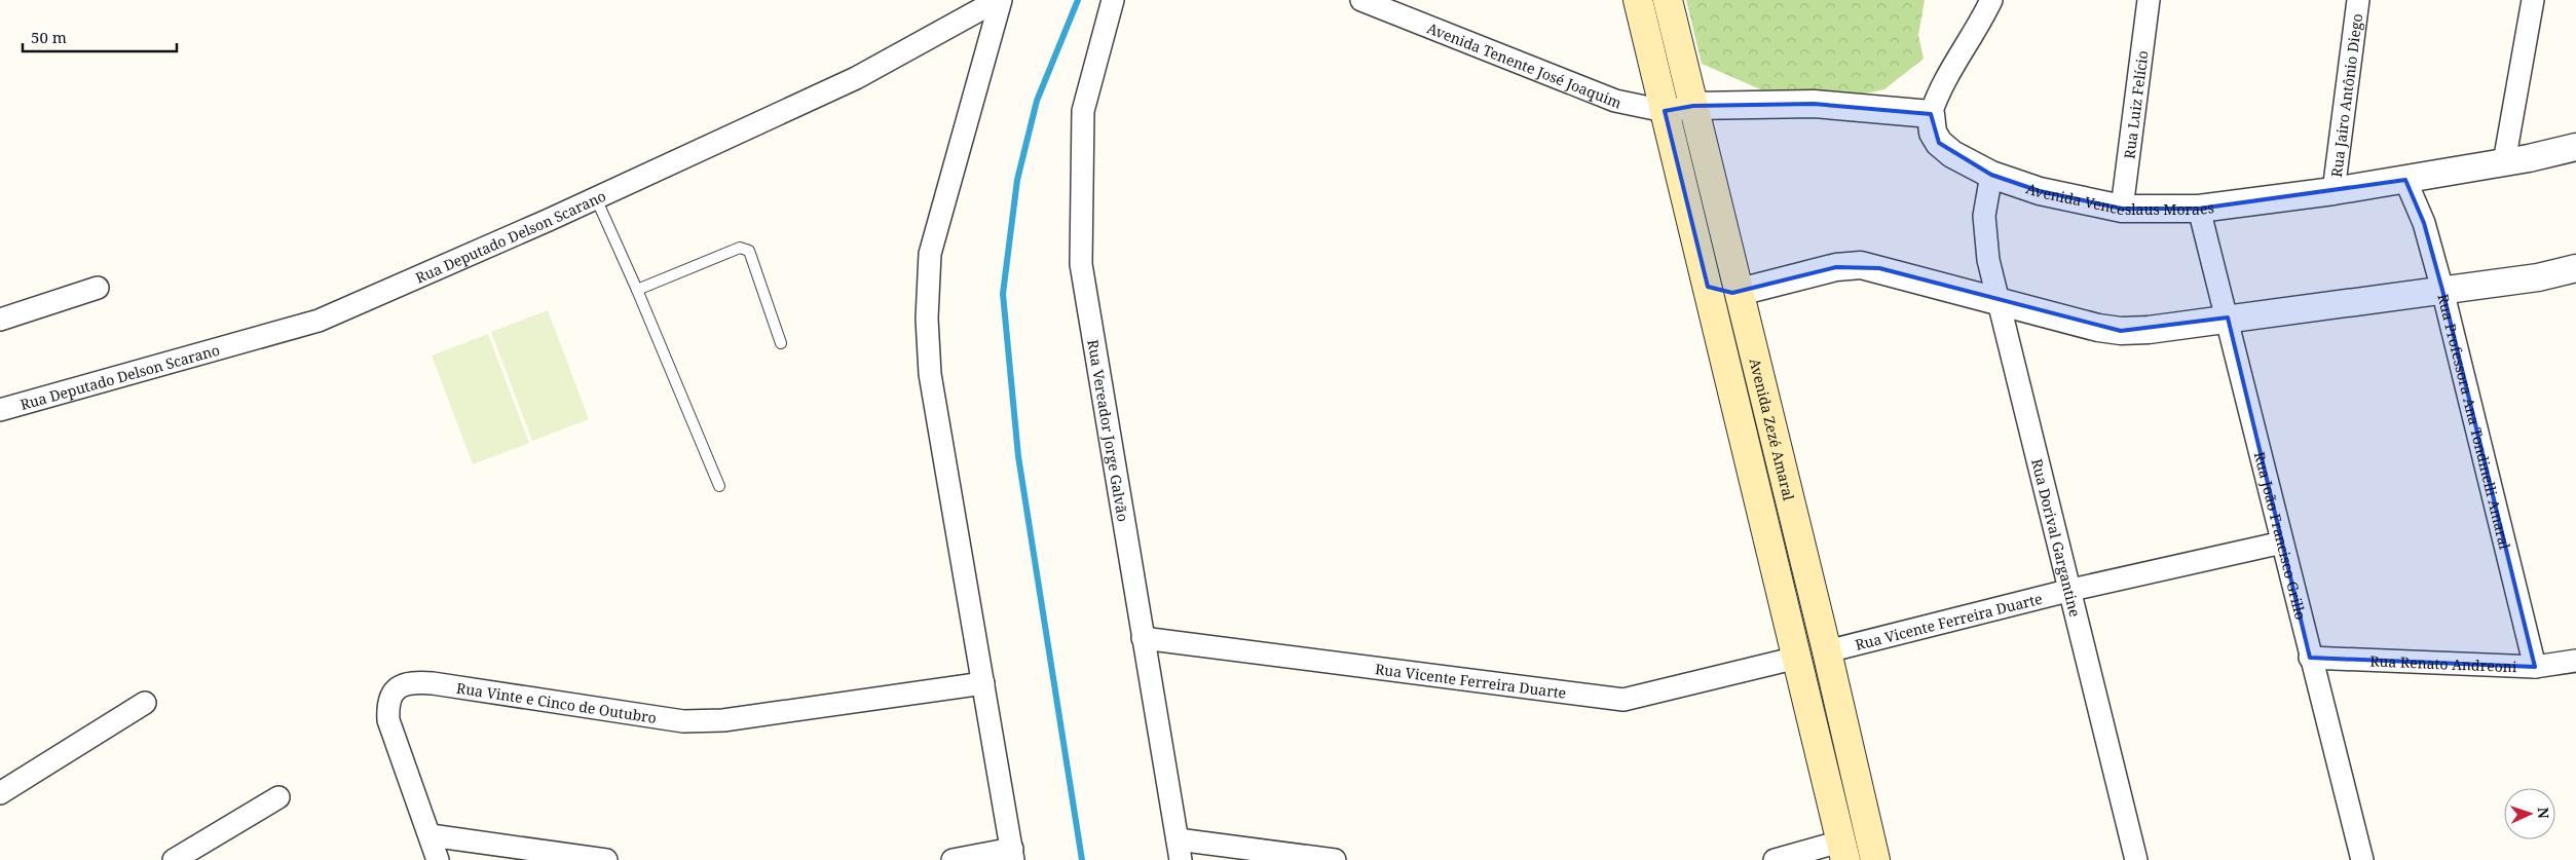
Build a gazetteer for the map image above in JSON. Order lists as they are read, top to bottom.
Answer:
{
  "streets": {
    "main road": ["Avenida Zezé Amaral"],
    "street": [
      "Avenida Tenente José Joaquim",
      "Rua Jairo Antônio Diego",
      "Rua Luiz Felício",
      "Avenida Venceslaus Moraes",
      "Rua Deputado Delson Scarano",
      "Rua Professora Ana Tondinelli Amaral",
      "Rua Vereador Jorge Galvão",
      "Rua João Francisco Grillo",
      "Rua Dorival Gargantine",
      "Rua Vicente Ferreira Duarte",
      "Rua Renato Andreoni",
      "Rua Vinte e Cinco de Outubro"
    ]
  },
  "crossings": [
    ["Avenida Tenente José Joaquim", "Avenida Zezé Amaral"],
    ["Rua Jairo Antônio Diego", "Avenida Venceslaus Moraes"],
    ["Rua Luiz Felício", "Avenida Venceslaus Moraes"],
    ["Avenida Venceslaus Moraes", "Rua Professora Ana Tondinelli Amaral"],
    ["Avenida Venceslaus Moraes", "Rua João Francisco Grillo"],
    ["Avenida Venceslaus Moraes", "Rua Dorival Gargantine"],
    ["Rua Professora Ana Tondinelli Amaral", "Rua Renato Andreoni"],
    ["Avenida Zezé Amaral", "Rua Vicente Ferreira Duarte"],
    ["Rua Vereador Jorge Galvão", "Rua Vicente Ferreira Duarte"],
    ["Rua João Francisco Grillo", "Rua Vicente Ferreira Duarte"],
    ["Rua João Francisco Grillo", "Rua Renato Andreoni"],
    ["Rua Dorival Gargantine", "Rua Vicente Ferreira Duarte"]
  ],
  "scale_bar": "50 m",
  "north": "right"
}
